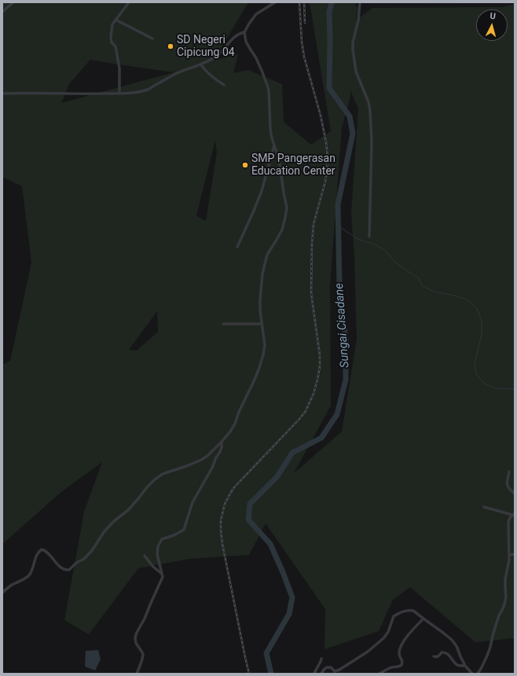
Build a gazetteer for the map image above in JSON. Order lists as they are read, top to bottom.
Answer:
{
  "water": ["Sungai Cisadane"],
  "places": ["SD Negeri Cipicung 04", "SMP Pangerasan Education Center"],
  "north": "top"
}
